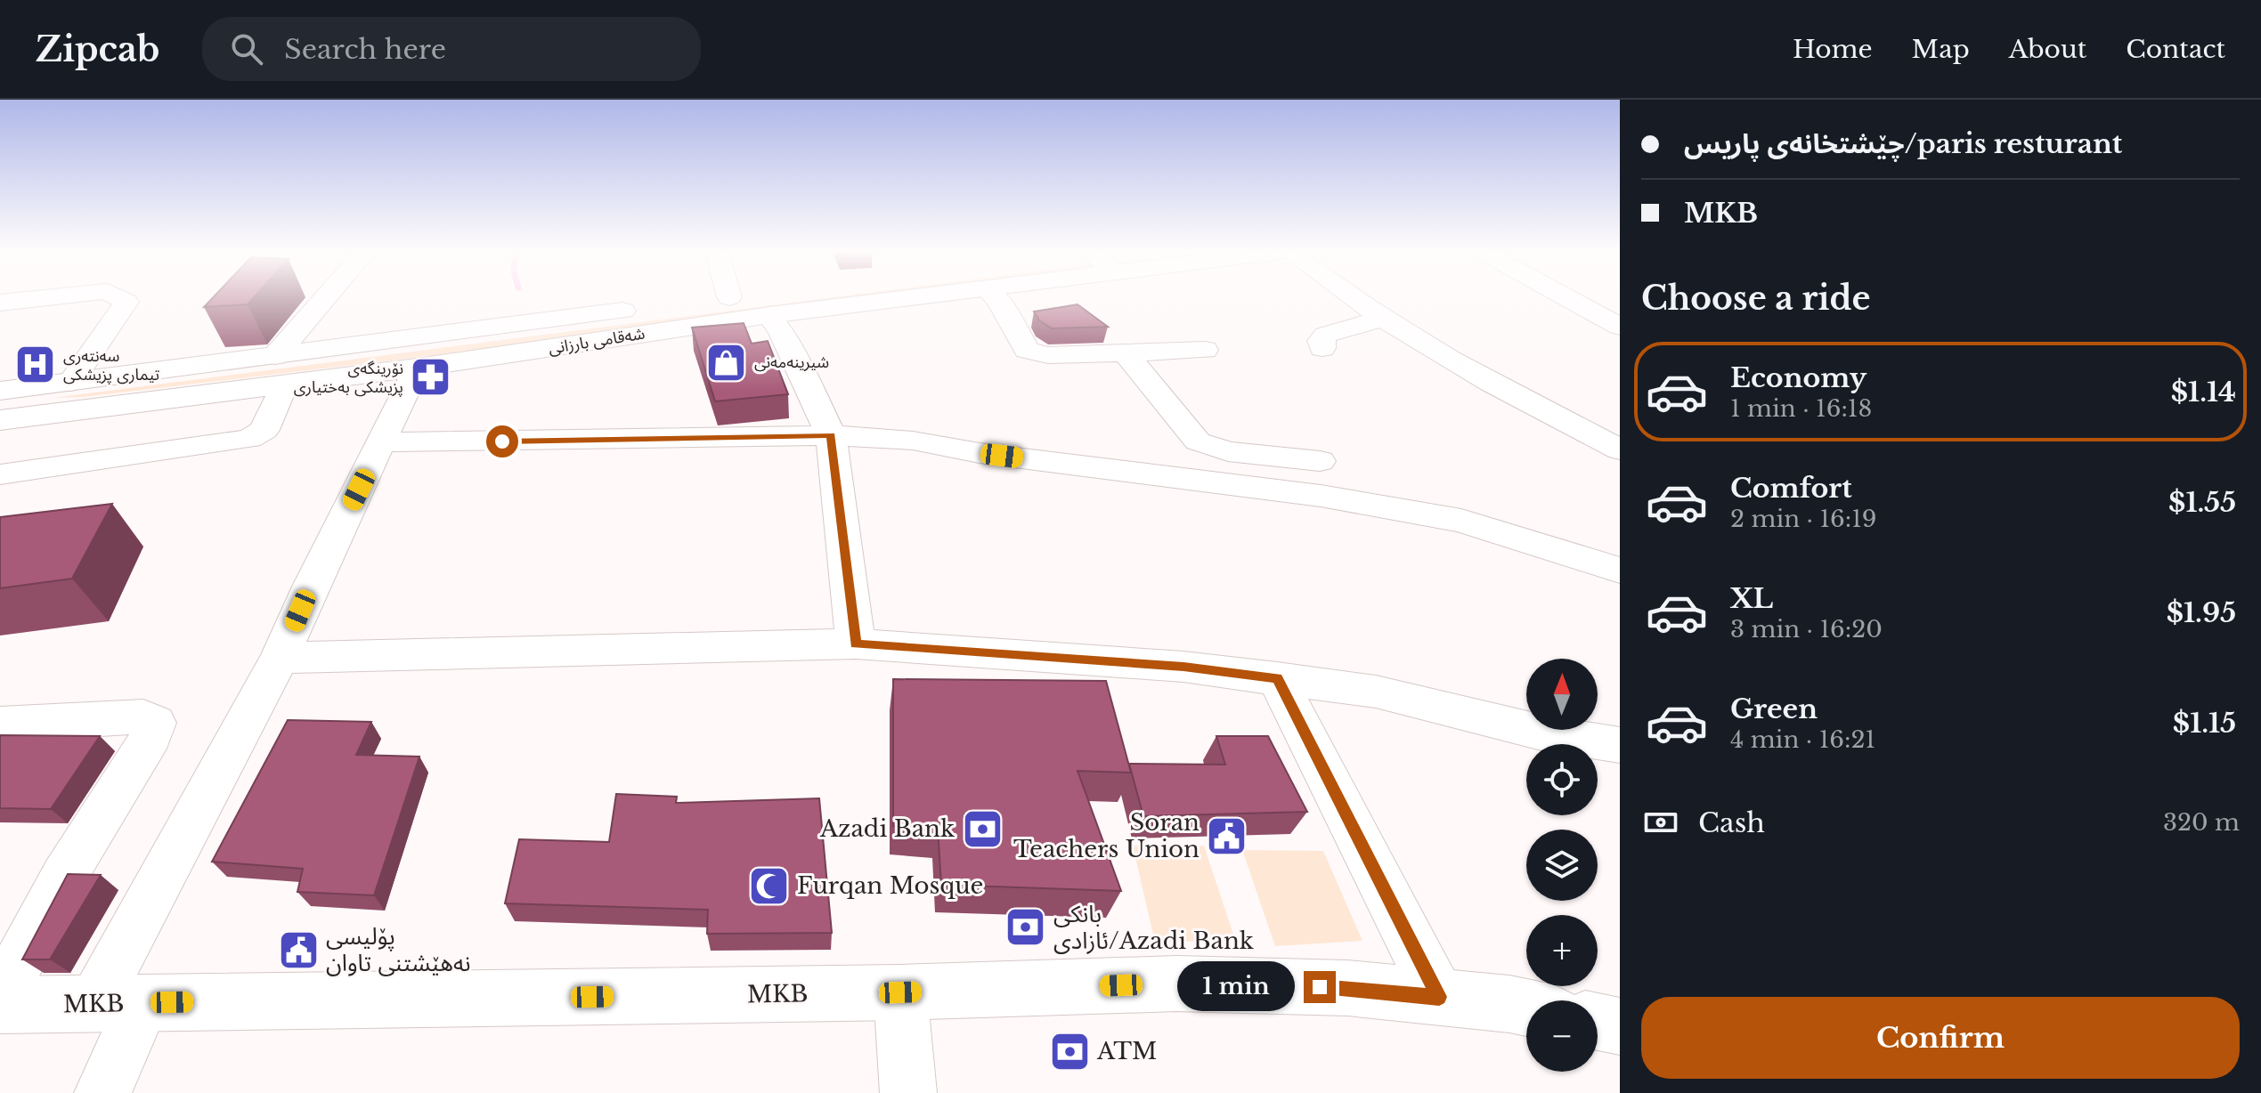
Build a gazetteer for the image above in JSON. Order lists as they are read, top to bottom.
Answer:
{
  "streets": {
    "main road": ["شەقامی بارزانی", "MKB"]
  },
  "places": {
    "shop": ["شیرینەمەنی"],
    "hospital": ["سەنتەری تیماری پزیشکی"],
    "pharmacy": ["نۆرینگەی پزیشکی بەختیاری"],
    "bank": ["Azadi Bank", "بانکی ئازادی/Azadi Bank", "ATM"],
    "public building": ["Soran Teachers Union", "پۆلیسی نەهێشتنی تاوان"],
    "mosque": ["Furqan Mosque"]
  },
  "north": "top",
  "page": {
    "header": "Zipcab",
    "search": "Search here",
    "nav": [
      "Home",
      "Map",
      "About",
      "Contact"
    ],
    "banner": ["چێشتخانەی پاریس/paris resturant", "MKB"],
    "heading": "Choose a ride",
    "list": [
      {
        "name": "Economy",
        "note": "1 min · 16:18",
        "value": "$1.14"
      },
      {
        "name": "Comfort",
        "note": "2 min · 16:19",
        "value": "$1.55"
      },
      {
        "name": "XL",
        "note": "3 min · 16:20",
        "value": "$1.95"
      },
      {
        "name": "Green",
        "note": "4 min · 16:21",
        "value": "$1.15"
      }
    ],
    "map_buttons": ["+", "−"],
    "pay": ["Cash", "320 m"],
    "bubble": "1 min",
    "buttons": "Confirm"
  }
}
